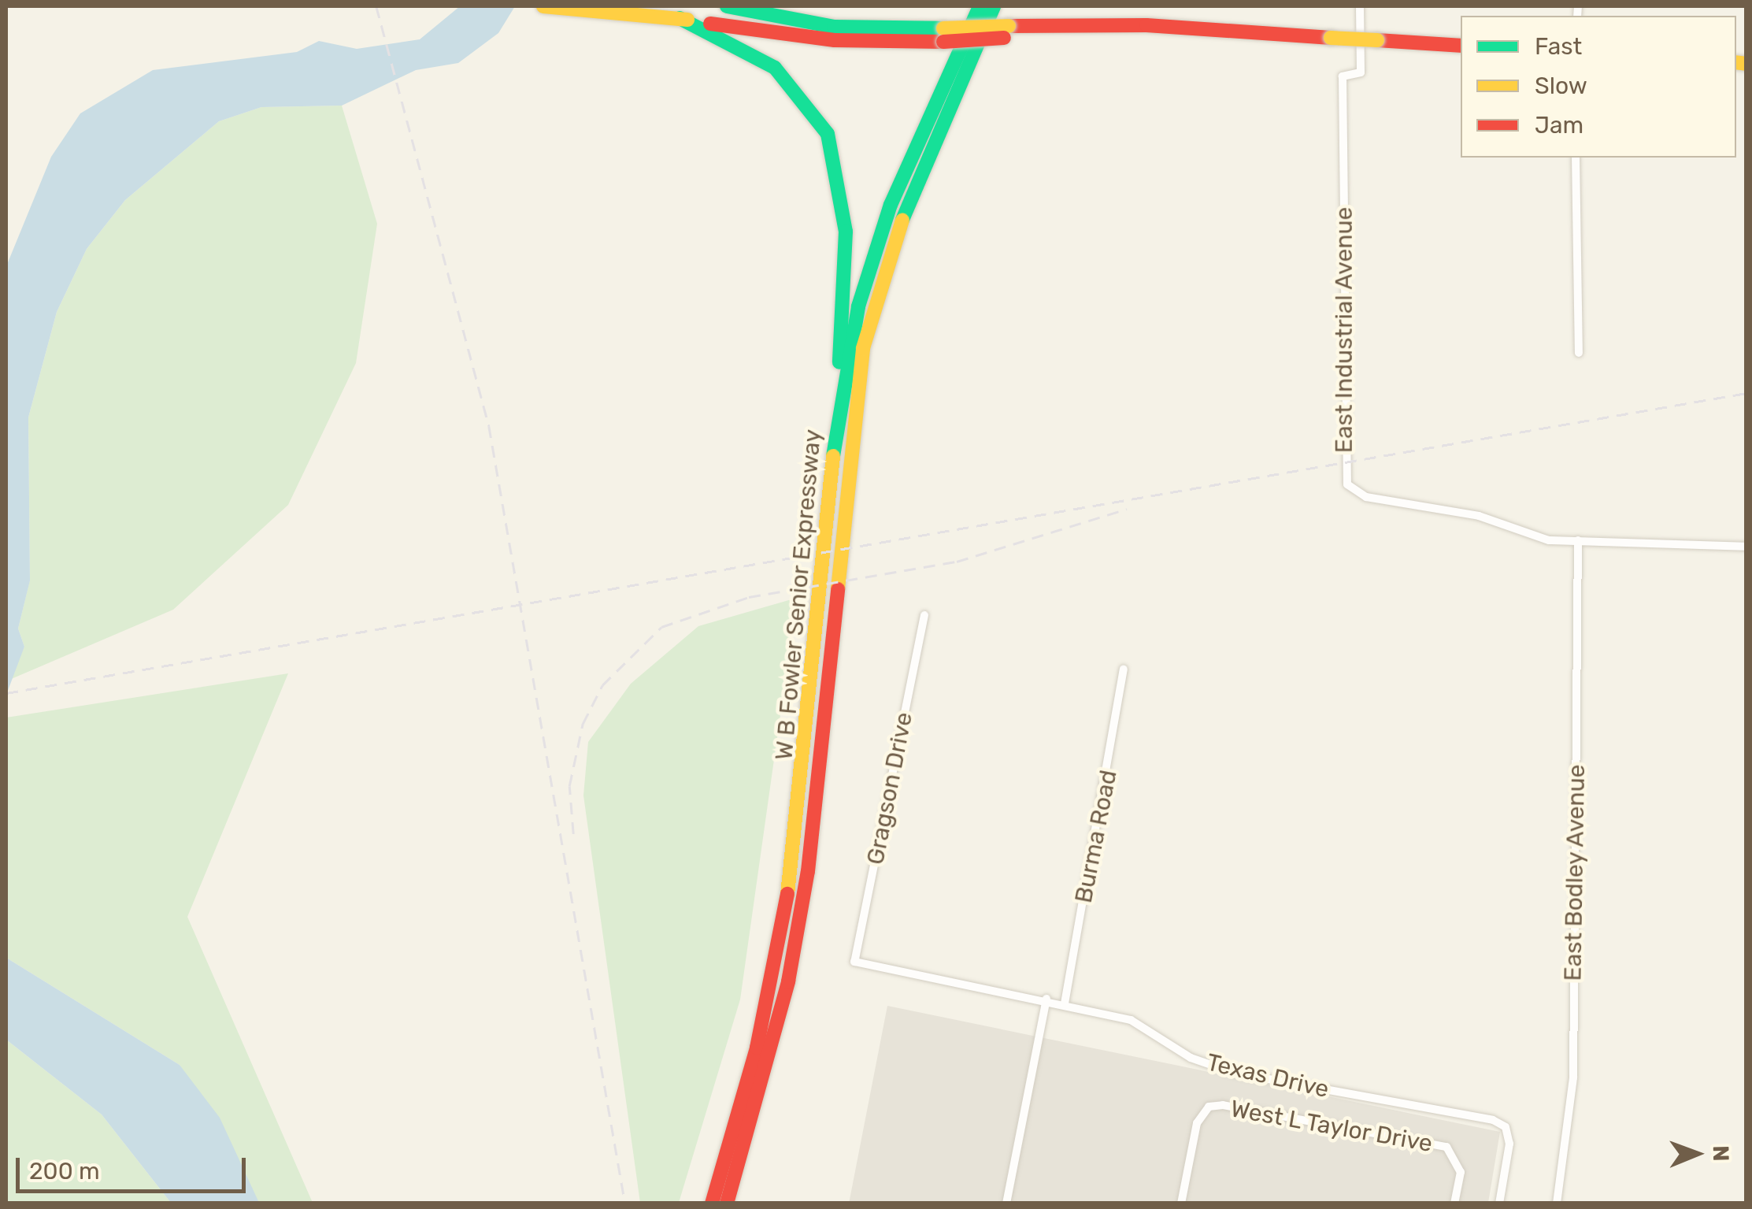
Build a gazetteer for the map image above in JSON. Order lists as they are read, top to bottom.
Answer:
{
  "streets": {
    "main road": ["W B Fowler Senior Expressway"],
    "street": [
      "East Industrial Avenue",
      "Gragson Drive",
      "Burma Road",
      "East Bodley Avenue",
      "Texas Drive",
      "West L Taylor Drive"
    ]
  },
  "crossings": [
    ["East Industrial Avenue", "East Bodley Avenue"],
    ["Gragson Drive", "Texas Drive"],
    ["Burma Road", "Texas Drive"]
  ],
  "legend": ["Fast", "Slow", "Jam"],
  "scale_bar": "200 m",
  "north": "right"
}
